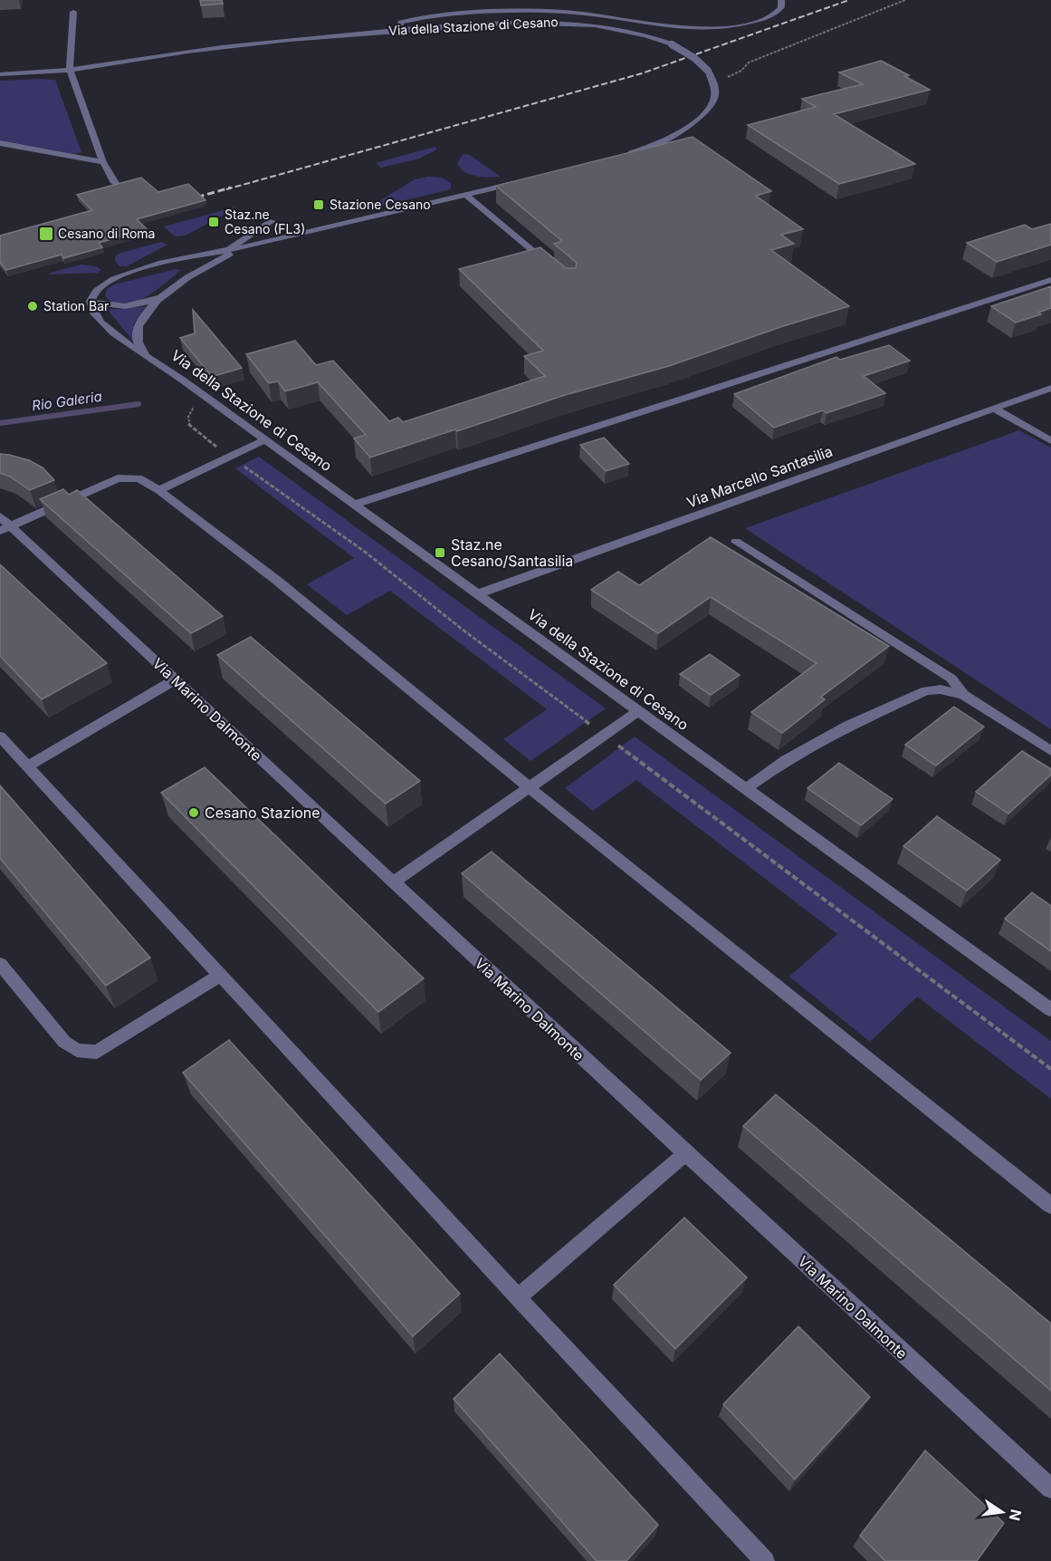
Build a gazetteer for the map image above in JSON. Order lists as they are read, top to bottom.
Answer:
{
  "streets": {
    "street": ["Via della Stazione di Cesano", "Via Marcello Santasilia", "Via Marino Dalmonte"]
  },
  "crossings": [
    ["Via della Stazione di Cesano", "Via Marcello Santasilia"]
  ],
  "water": ["Rio Galeria"],
  "places": {
    "transit": [
      "Stazione Cesano",
      "Staz.ne Cesano (FL3)",
      "Cesano di Roma",
      "Staz.ne Cesano/Santasilia"
    ],
    "other": ["Station Bar", "Cesano Stazione"]
  },
  "north": "right"
}
